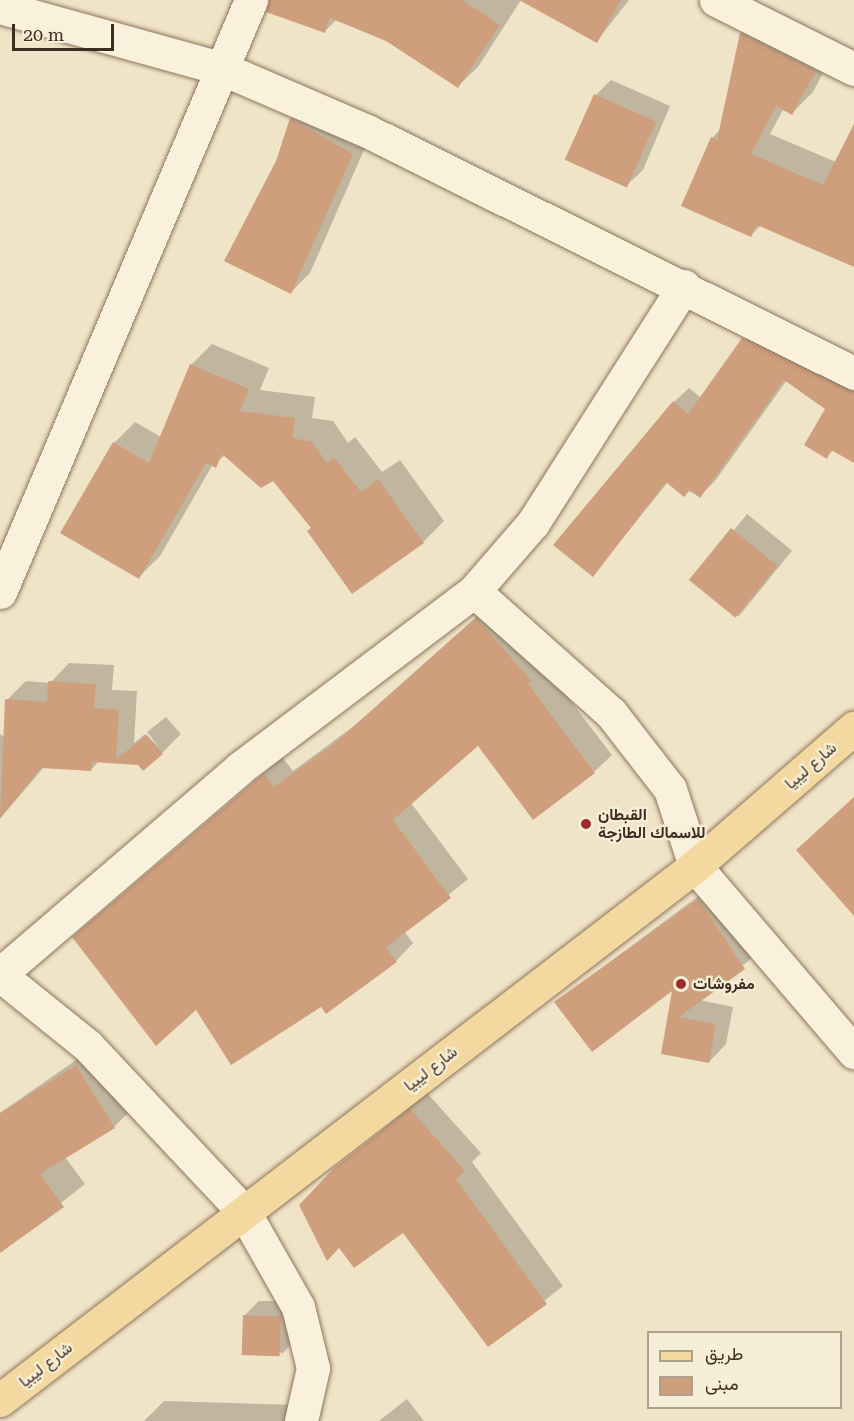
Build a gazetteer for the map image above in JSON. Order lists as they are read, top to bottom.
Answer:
{
  "streets": {
    "main road": ["شارع ليبيا"]
  },
  "places": ["القبطان للاسماك الطازجة", "مفروشات"],
  "legend": ["طريق", "مبنى"],
  "scale_bar": "20 m"
}
